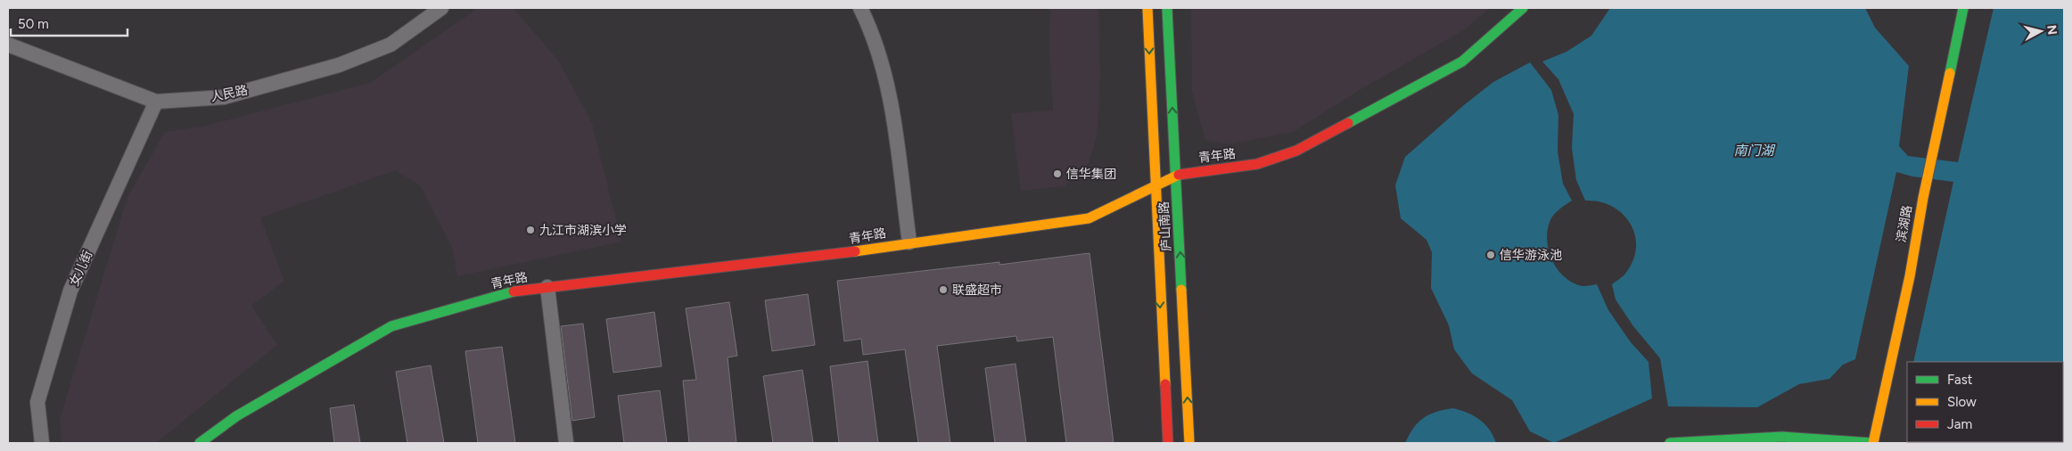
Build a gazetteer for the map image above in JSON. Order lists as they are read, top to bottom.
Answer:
{
  "streets": {
    "main road": ["青年路", "滨湖路", "庐山南路"],
    "street": ["人民路", "女儿街"]
  },
  "crossings": [
    ["人民路", "女儿街"],
    ["青年路", "庐山南路"]
  ],
  "water": ["南门湖"],
  "places": [
    "信华集团",
    "九江市湖滨小学",
    "信华游泳池",
    "联盛超市"
  ],
  "legend": ["Fast", "Slow", "Jam"],
  "scale_bar": "50 m",
  "north": "right"
}
